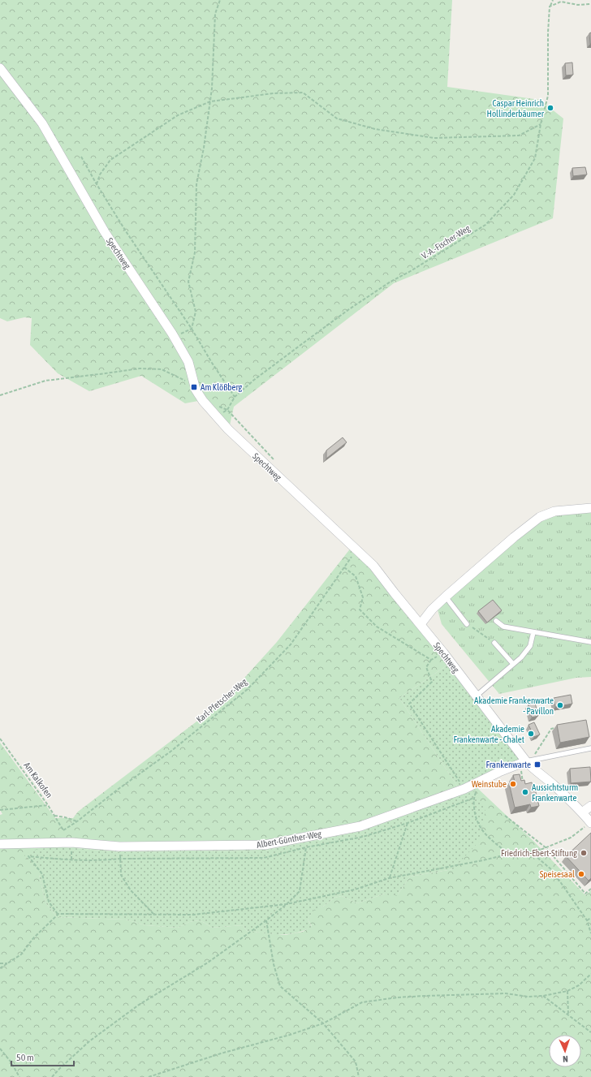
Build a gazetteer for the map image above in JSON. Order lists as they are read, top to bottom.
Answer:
{
  "streets": {
    "street": ["Spechtweg", "Albert-Günther-Weg"],
    "path": ["V.-A.-Fischer-Weg", "Karl-Pfetscher-Weg", "Am Kalkofen"]
  },
  "crossings": [
    ["Spechtweg", "Karl-Pfetscher-Weg"],
    ["Spechtweg", "Albert-Günther-Weg"],
    ["Karl-Pfetscher-Weg", "Am Kalkofen"]
  ],
  "places": {
    "other": [
      "Caspar Heinrich Hollinderbäumer",
      "Akademie Frankenwarte - Pavillon",
      "Akademie Frankenwarte - Chalet",
      "Weinstube",
      "Aussichtsturm Frankenwarte",
      "Friedrich-Ebert-Stiftung",
      "Speisesaal"
    ],
    "transit": ["Am Klößberg", "Frankenwarte"]
  },
  "scale_bar": "50 m",
  "north": "bottom"
}
